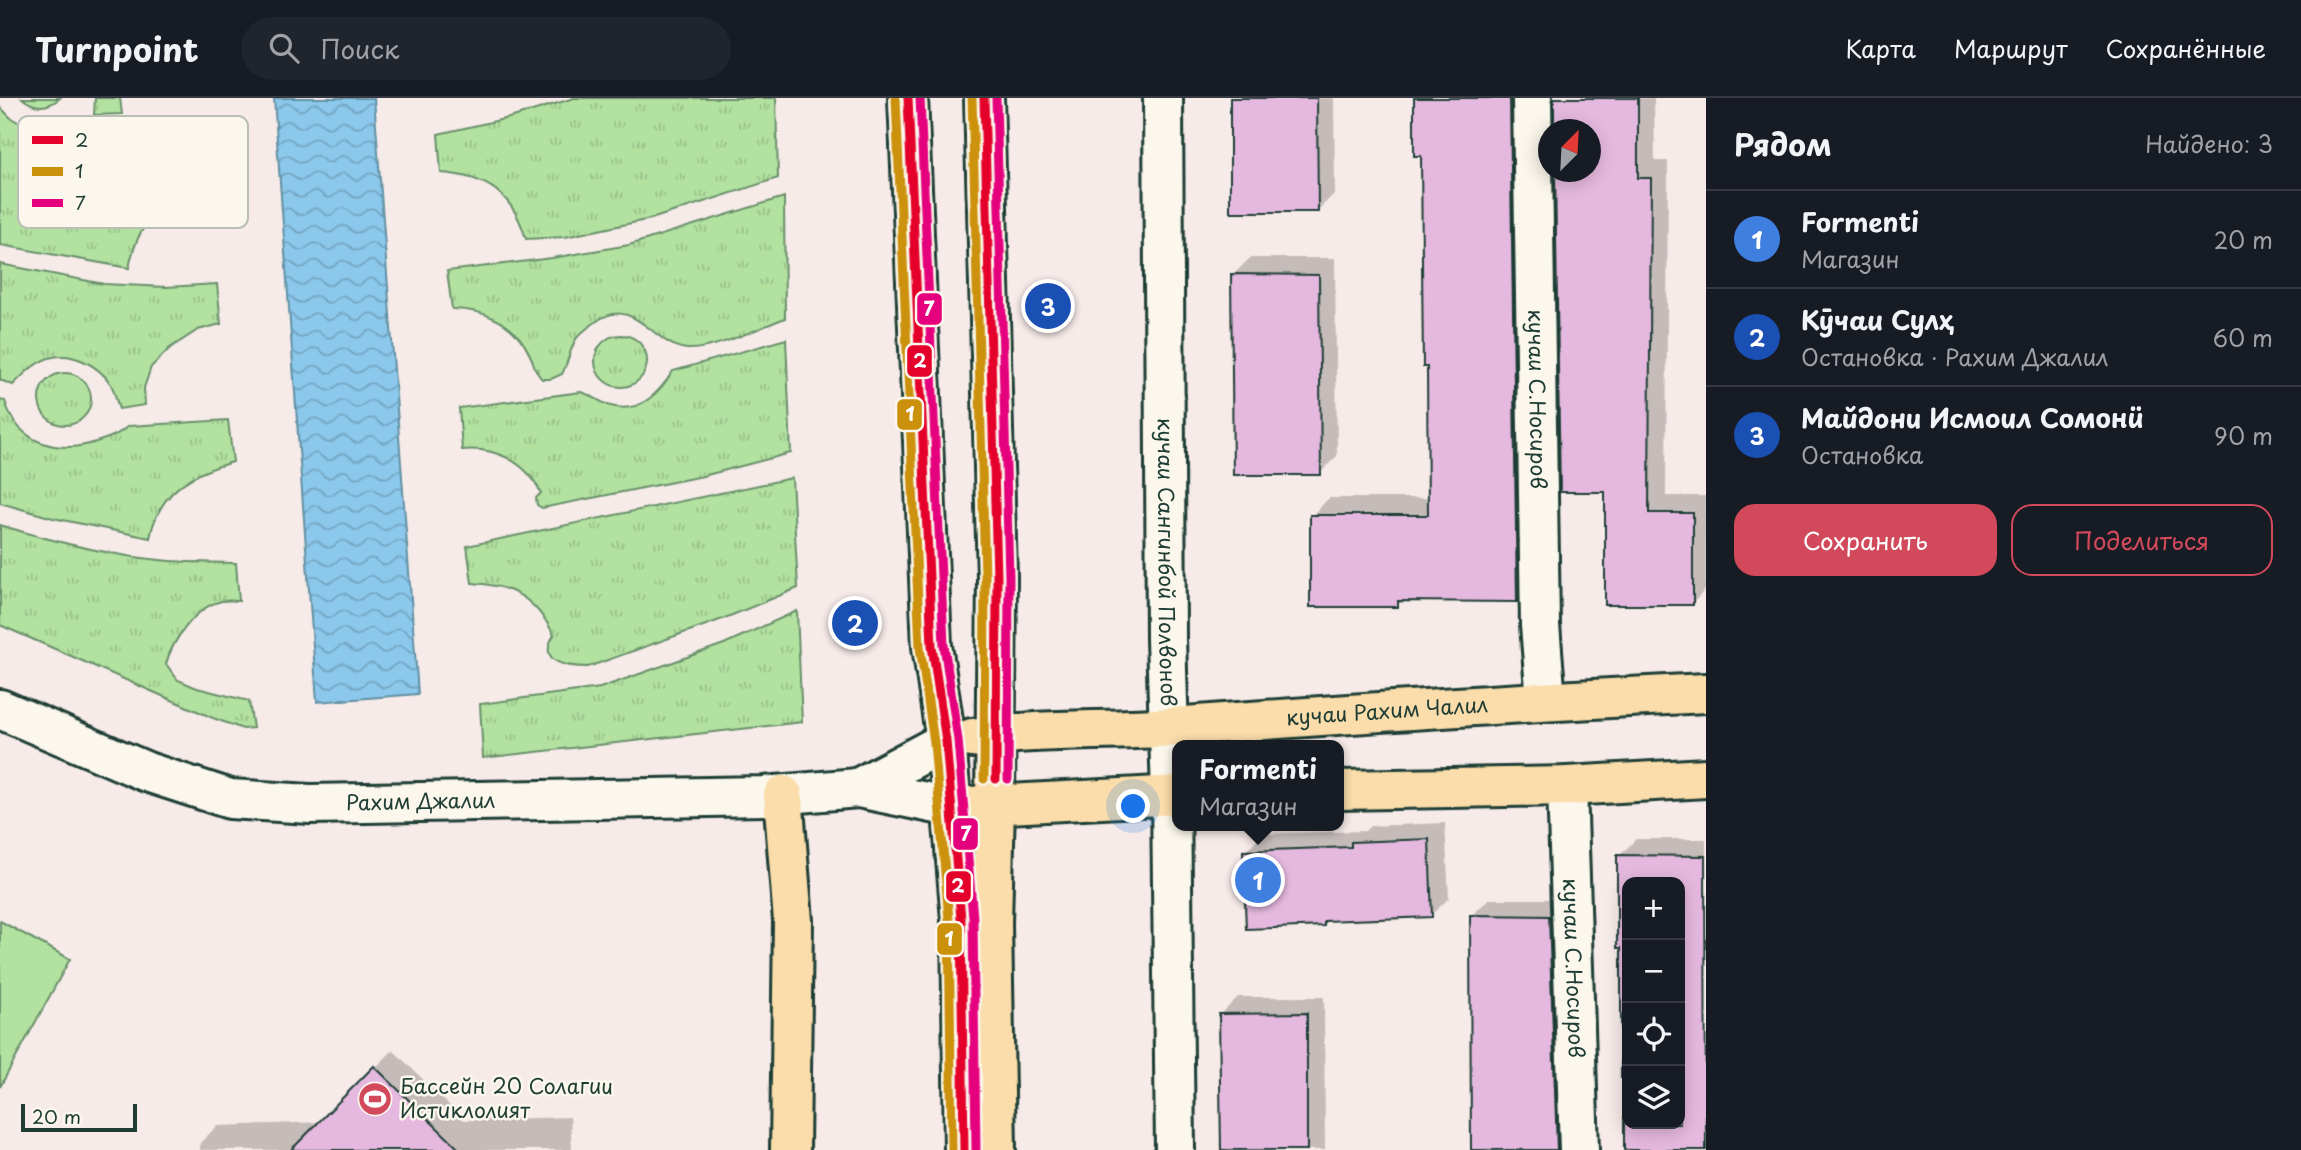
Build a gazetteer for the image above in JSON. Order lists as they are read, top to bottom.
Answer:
{
  "streets": {
    "main road": ["кучаи Рахим Чалил"],
    "street": ["кучаи С.Носиров", "кучаи Сангинбой Полвонов", "Рахим Джалил"]
  },
  "crossings": [
    ["кучаи С.Носиров", "кучаи Рахим Чалил"],
    ["кучаи Сангинбой Полвонов", "кучаи Рахим Чалил"]
  ],
  "places": {
    "sports": ["Бассейн 20 Солагии Истиклолият"]
  },
  "lines": ["transit line 2", "transit line 1", "transit line 7"],
  "legend": ["2", "1", "7"],
  "scale_bar": "20 m",
  "north": "top right",
  "page": {
    "header": "Turnpoint",
    "search": "Поиск",
    "nav": ["Карта", "Маршрут", "Сохранённые"],
    "heading": ["Рядом", "Найдено: 3"],
    "list": [
      {
        "mark": "1",
        "name": "Formenti",
        "note": "Магазин",
        "value": "20 m"
      },
      {
        "mark": "2",
        "name": "Кӯчаи Сулҳ",
        "note": "Остановка · Рахим Джалил",
        "value": "60 m"
      },
      {
        "mark": "3",
        "name": "Майдони Исмоил Сомонӣ",
        "note": "Остановка",
        "value": "90 m"
      }
    ],
    "pins": ["3", "2", "1"],
    "buttons": ["Сохранить", "Поделиться"],
    "popup": ["Formenti", "Магазин"],
    "map_buttons": ["+", "−"],
    "scale": "20 m"
  }
}
